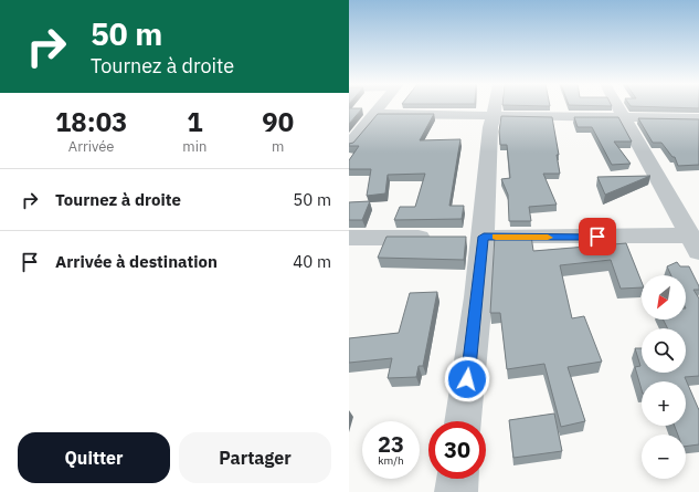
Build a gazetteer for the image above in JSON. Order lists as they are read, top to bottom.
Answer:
{
  "north": "bottom left",
  "page": {
    "turn": ["50 m", "Tournez à droite"],
    "eta": [
      "18:03",
      "Arrivée",
      "1",
      "min",
      "90",
      "m"
    ],
    "list": [
      {
        "name": "Tournez à droite",
        "value": "50 m"
      },
      {
        "name": "Arrivée à destination",
        "value": "40 m"
      }
    ],
    "map_buttons": ["+", "−"],
    "speed": "23 km/h",
    "limit": "30",
    "buttons": ["Quitter", "Partager"]
  }
}
